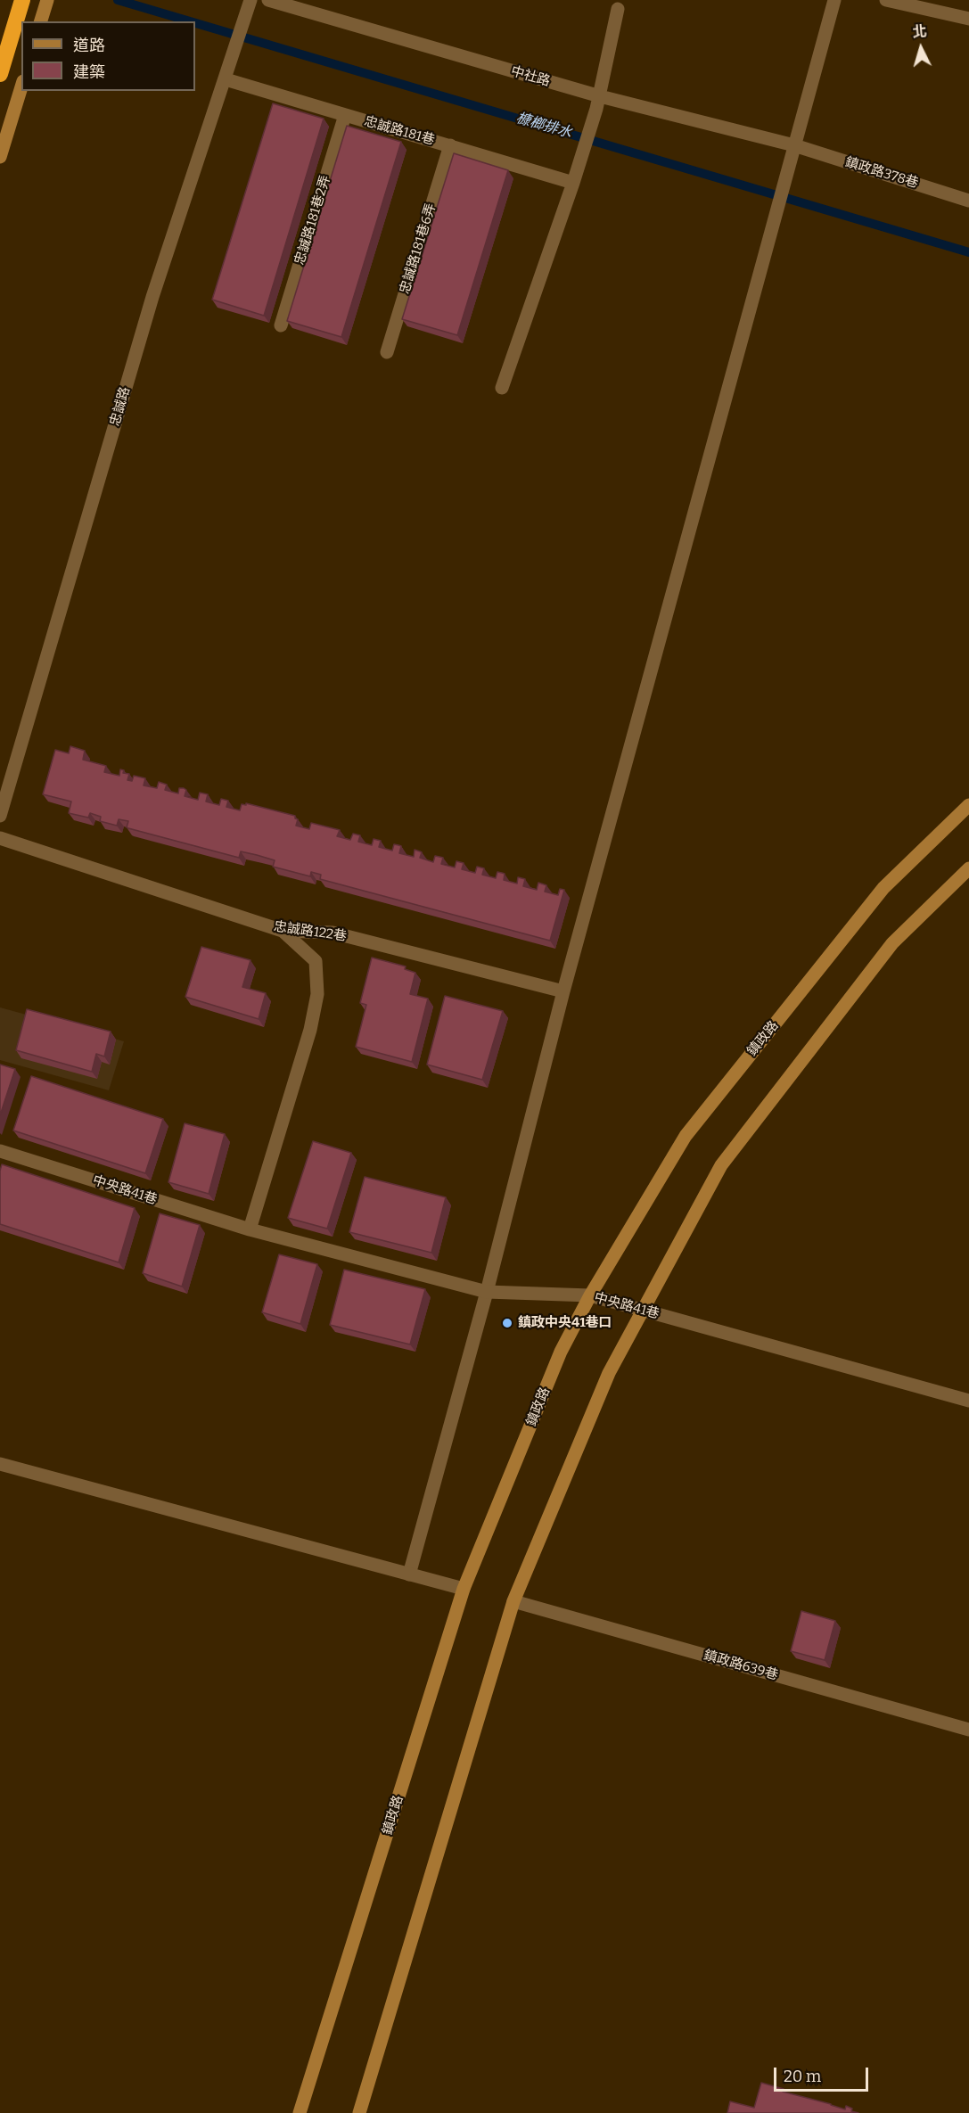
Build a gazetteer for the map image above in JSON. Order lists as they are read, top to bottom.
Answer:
{
  "streets": {
    "street": [
      "中社路",
      "忠誠路181巷",
      "鎮政路378巷",
      "忠誠路181巷2弄",
      "忠誠路181巷6弄",
      "忠誠路",
      "忠誠路122巷",
      "鎮政路",
      "中央路41巷",
      "鎮政路639巷"
    ]
  },
  "crossings": [
    ["中社路", "鎮政路378巷"],
    ["忠誠路181巷", "忠誠路181巷2弄"],
    ["忠誠路181巷", "忠誠路181巷6弄"],
    ["忠誠路181巷", "忠誠路"],
    ["鎮政路", "中央路41巷"]
  ],
  "water": ["槺榔排水"],
  "places": ["鎮政中央41巷口"],
  "legend": ["道路", "建築"],
  "scale_bar": "20 m",
  "north": "top"
}
